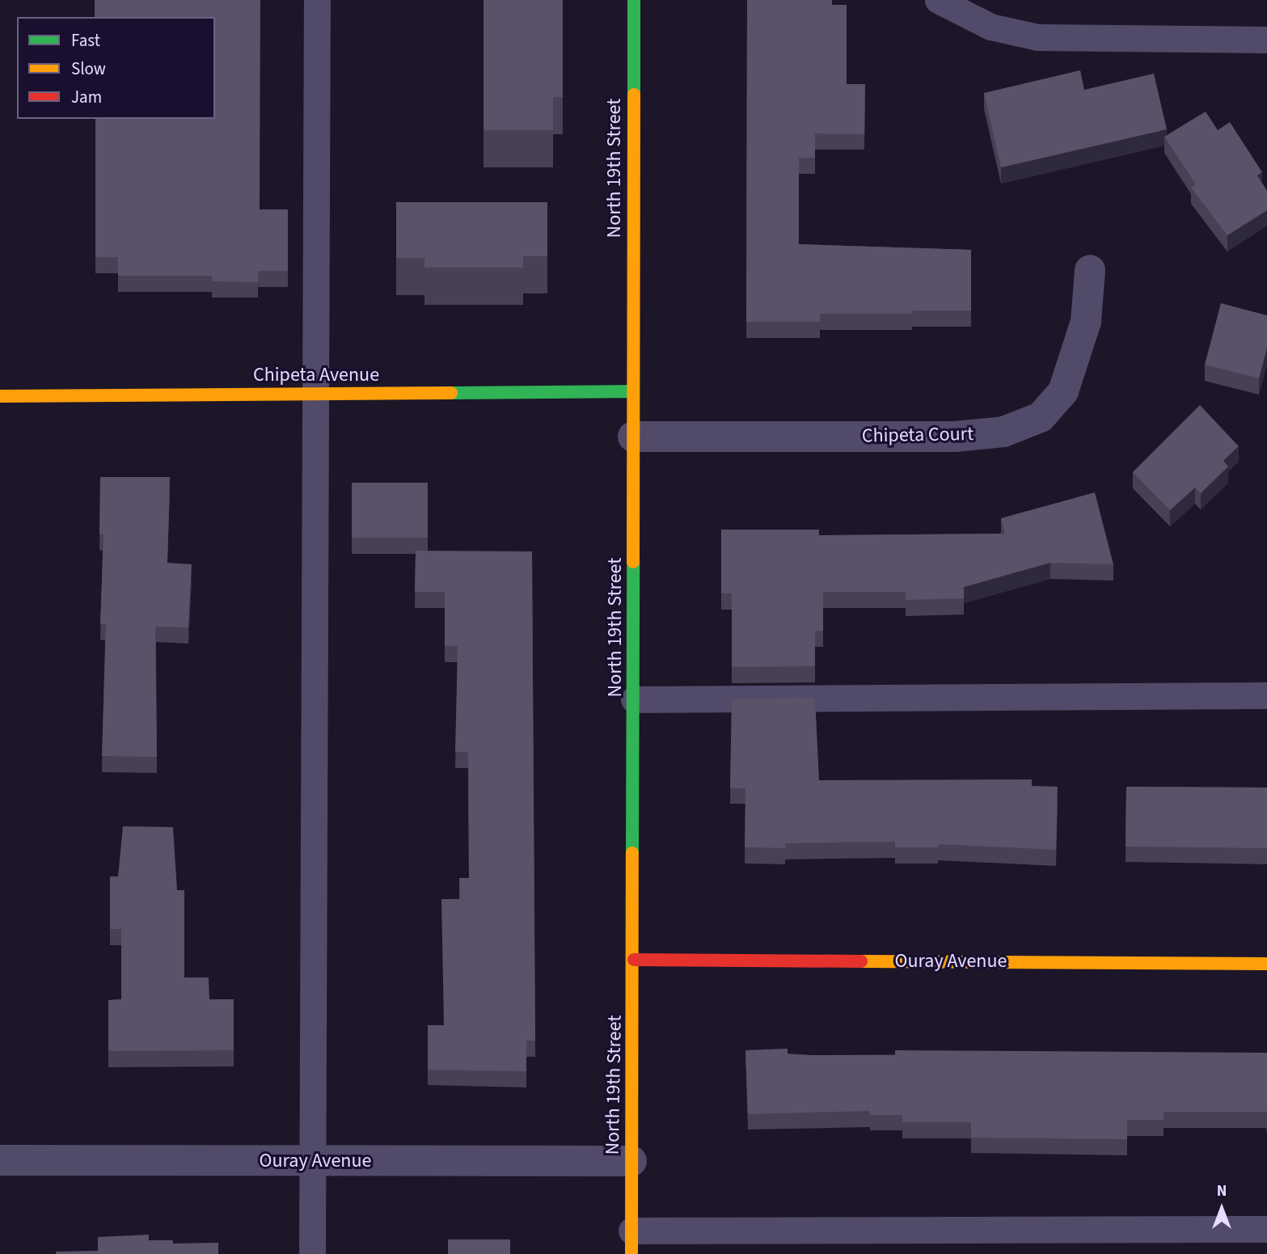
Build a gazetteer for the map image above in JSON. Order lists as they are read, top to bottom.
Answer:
{
  "streets": {
    "street": [
      "North 19th Street",
      "Chipeta Avenue",
      "Chipeta Court",
      "Ouray Avenue"
    ]
  },
  "crossings": [
    ["North 19th Street", "Chipeta Avenue"],
    ["North 19th Street", "Chipeta Court"],
    ["North 19th Street", "Ouray Avenue"]
  ],
  "legend": ["Fast", "Slow", "Jam"],
  "north": "top"
}
